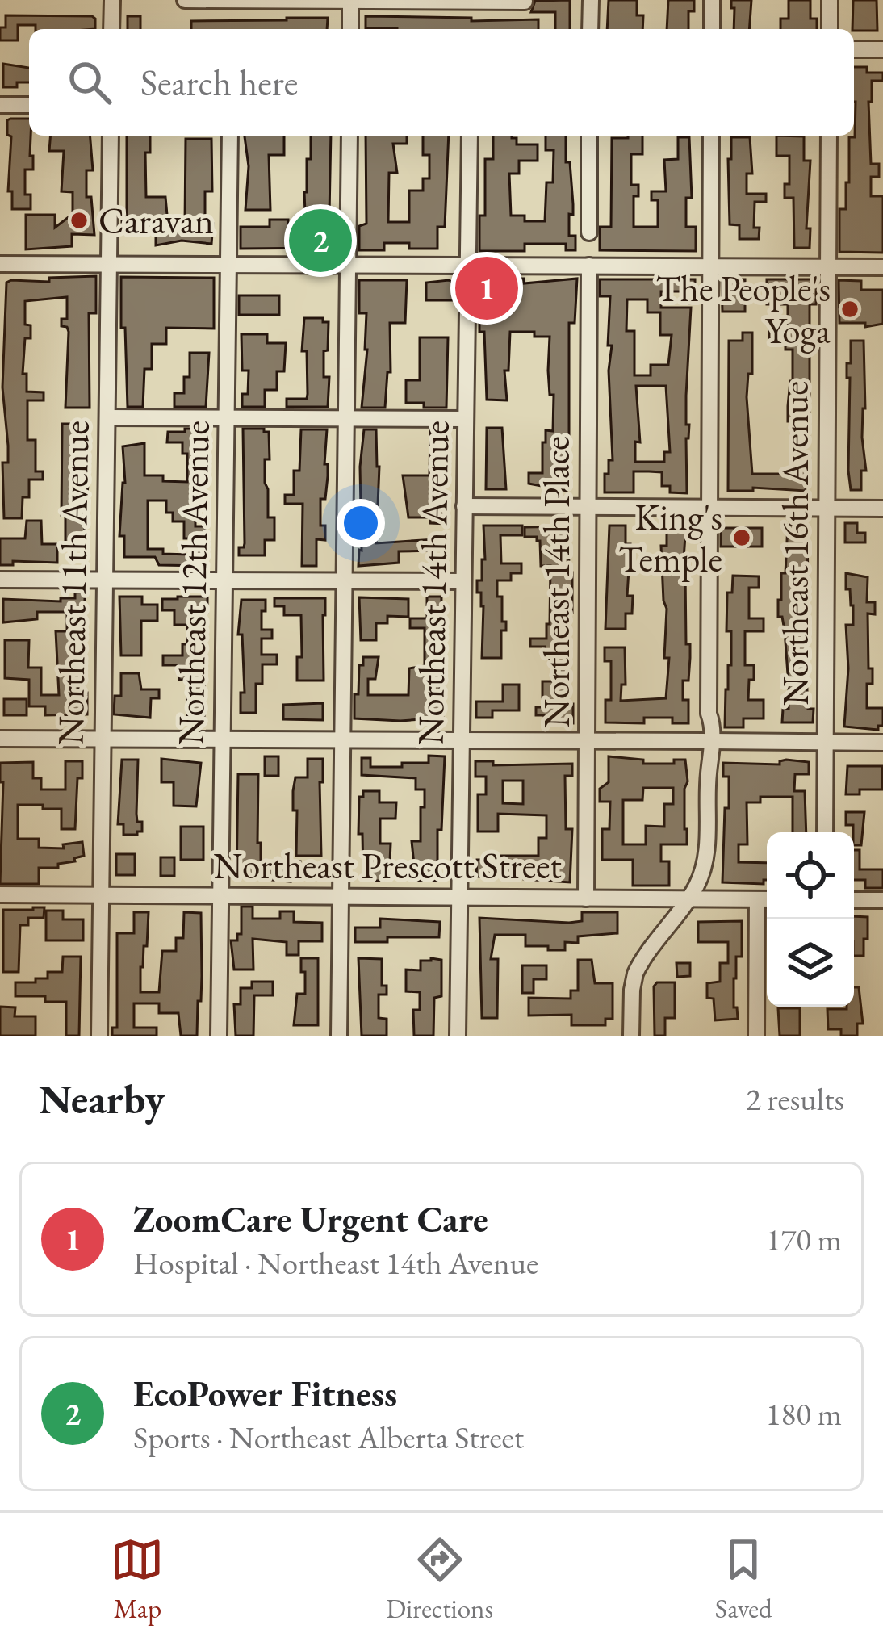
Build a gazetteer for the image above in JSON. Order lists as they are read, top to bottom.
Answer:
{
  "streets": {
    "street": [
      "Northeast 16th Avenue",
      "Northeast 14th Place",
      "Northeast 11th Avenue",
      "Northeast 12th Avenue",
      "Northeast 14th Avenue",
      "Northeast Prescott Street"
    ]
  },
  "crossings": [
    ["Northeast 14th Place", "Northeast Prescott Street"],
    ["Northeast 11th Avenue", "Northeast Prescott Street"],
    ["Northeast 12th Avenue", "Northeast Prescott Street"],
    ["Northeast 14th Avenue", "Northeast Prescott Street"]
  ],
  "places": ["Caravan", "The People's Yoga", "King's Temple"],
  "page": {
    "search": "Search here",
    "pins": ["2", "1"],
    "heading": ["Nearby", "2 results"],
    "list": [
      {
        "mark": "1",
        "name": "ZoomCare Urgent Care",
        "note": "Hospital · Northeast 14th Avenue",
        "value": "170 m"
      },
      {
        "mark": "2",
        "name": "EcoPower Fitness",
        "note": "Sports · Northeast Alberta Street",
        "value": "180 m"
      }
    ],
    "nav": ["Map", "Directions", "Saved"]
  }
}
